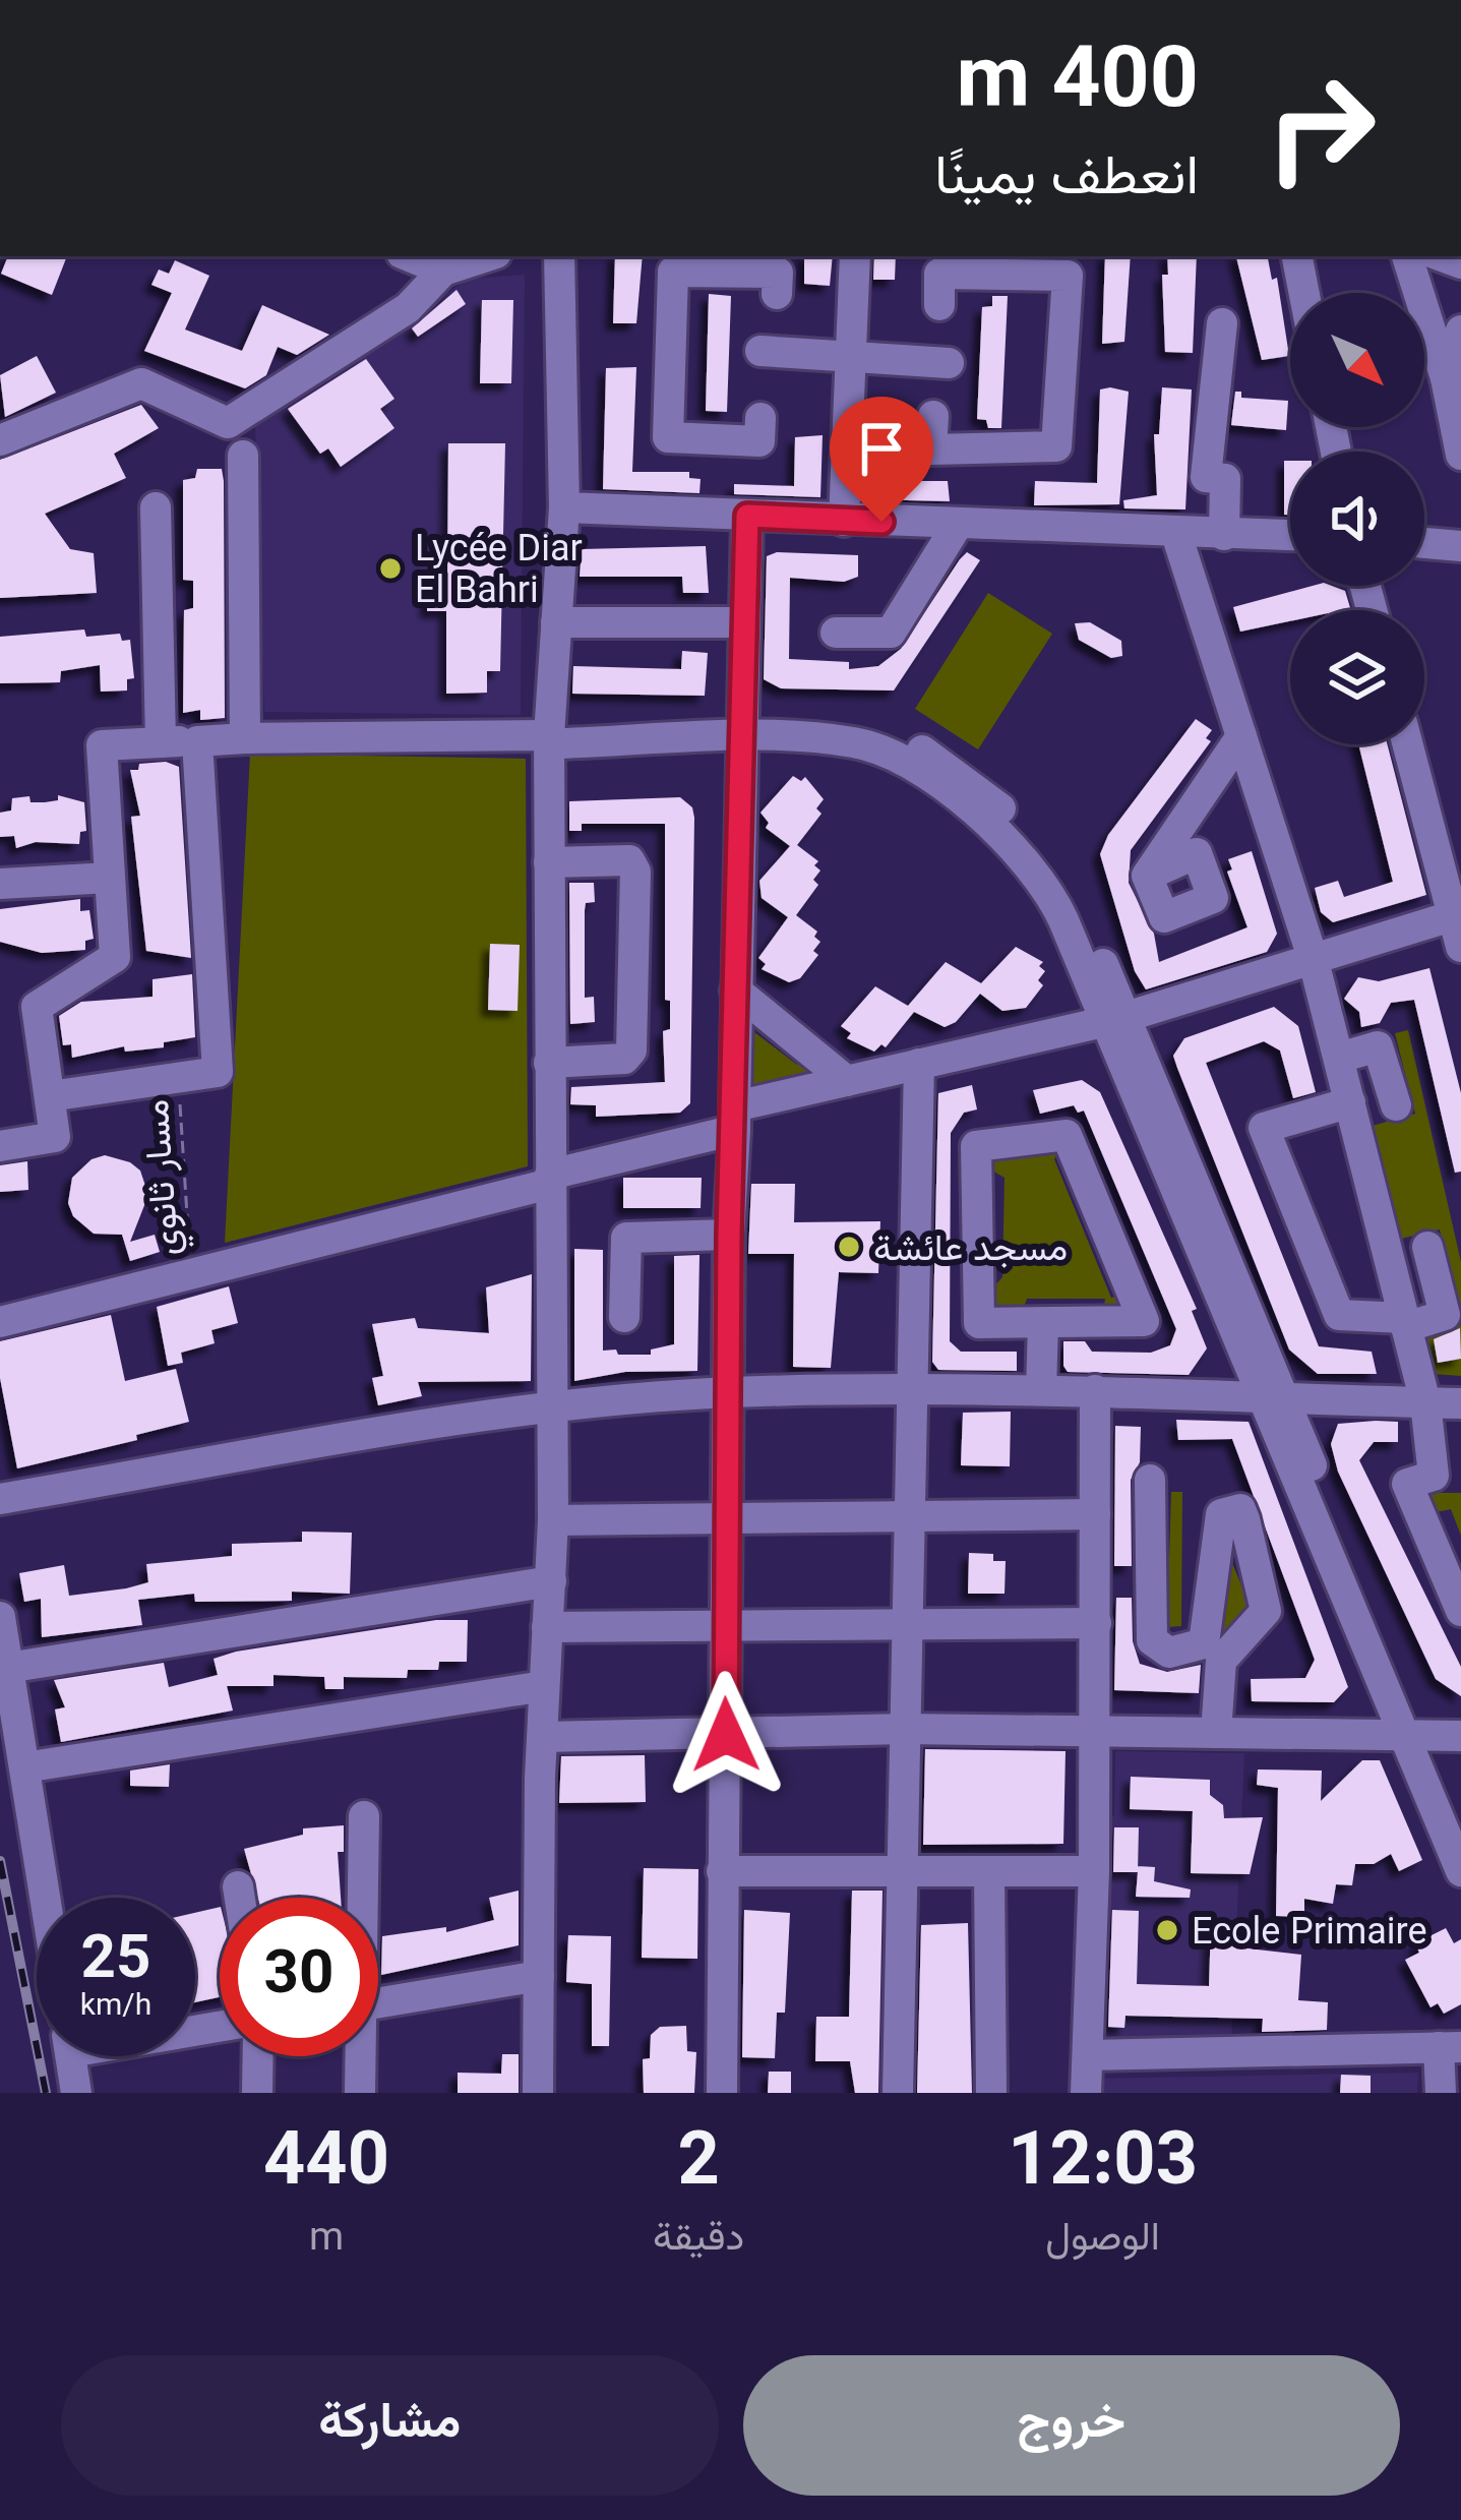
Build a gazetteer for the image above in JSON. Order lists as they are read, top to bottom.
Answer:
{
  "streets": {
    "path": ["مسار ثانوي"]
  },
  "places": ["Lycée Diar El Bahri", "مسجد عائشة", "Ecole Primaire"],
  "north": "bottom right",
  "page": {
    "turn": ["400 m", "انعطف يمينًا"],
    "speed": "25 km/h",
    "limit": "30",
    "eta": [
      "12:03",
      "الوصول",
      "2",
      "دقيقة",
      "440",
      "m"
    ],
    "buttons": ["خروج", "مشاركة"]
  }
}
